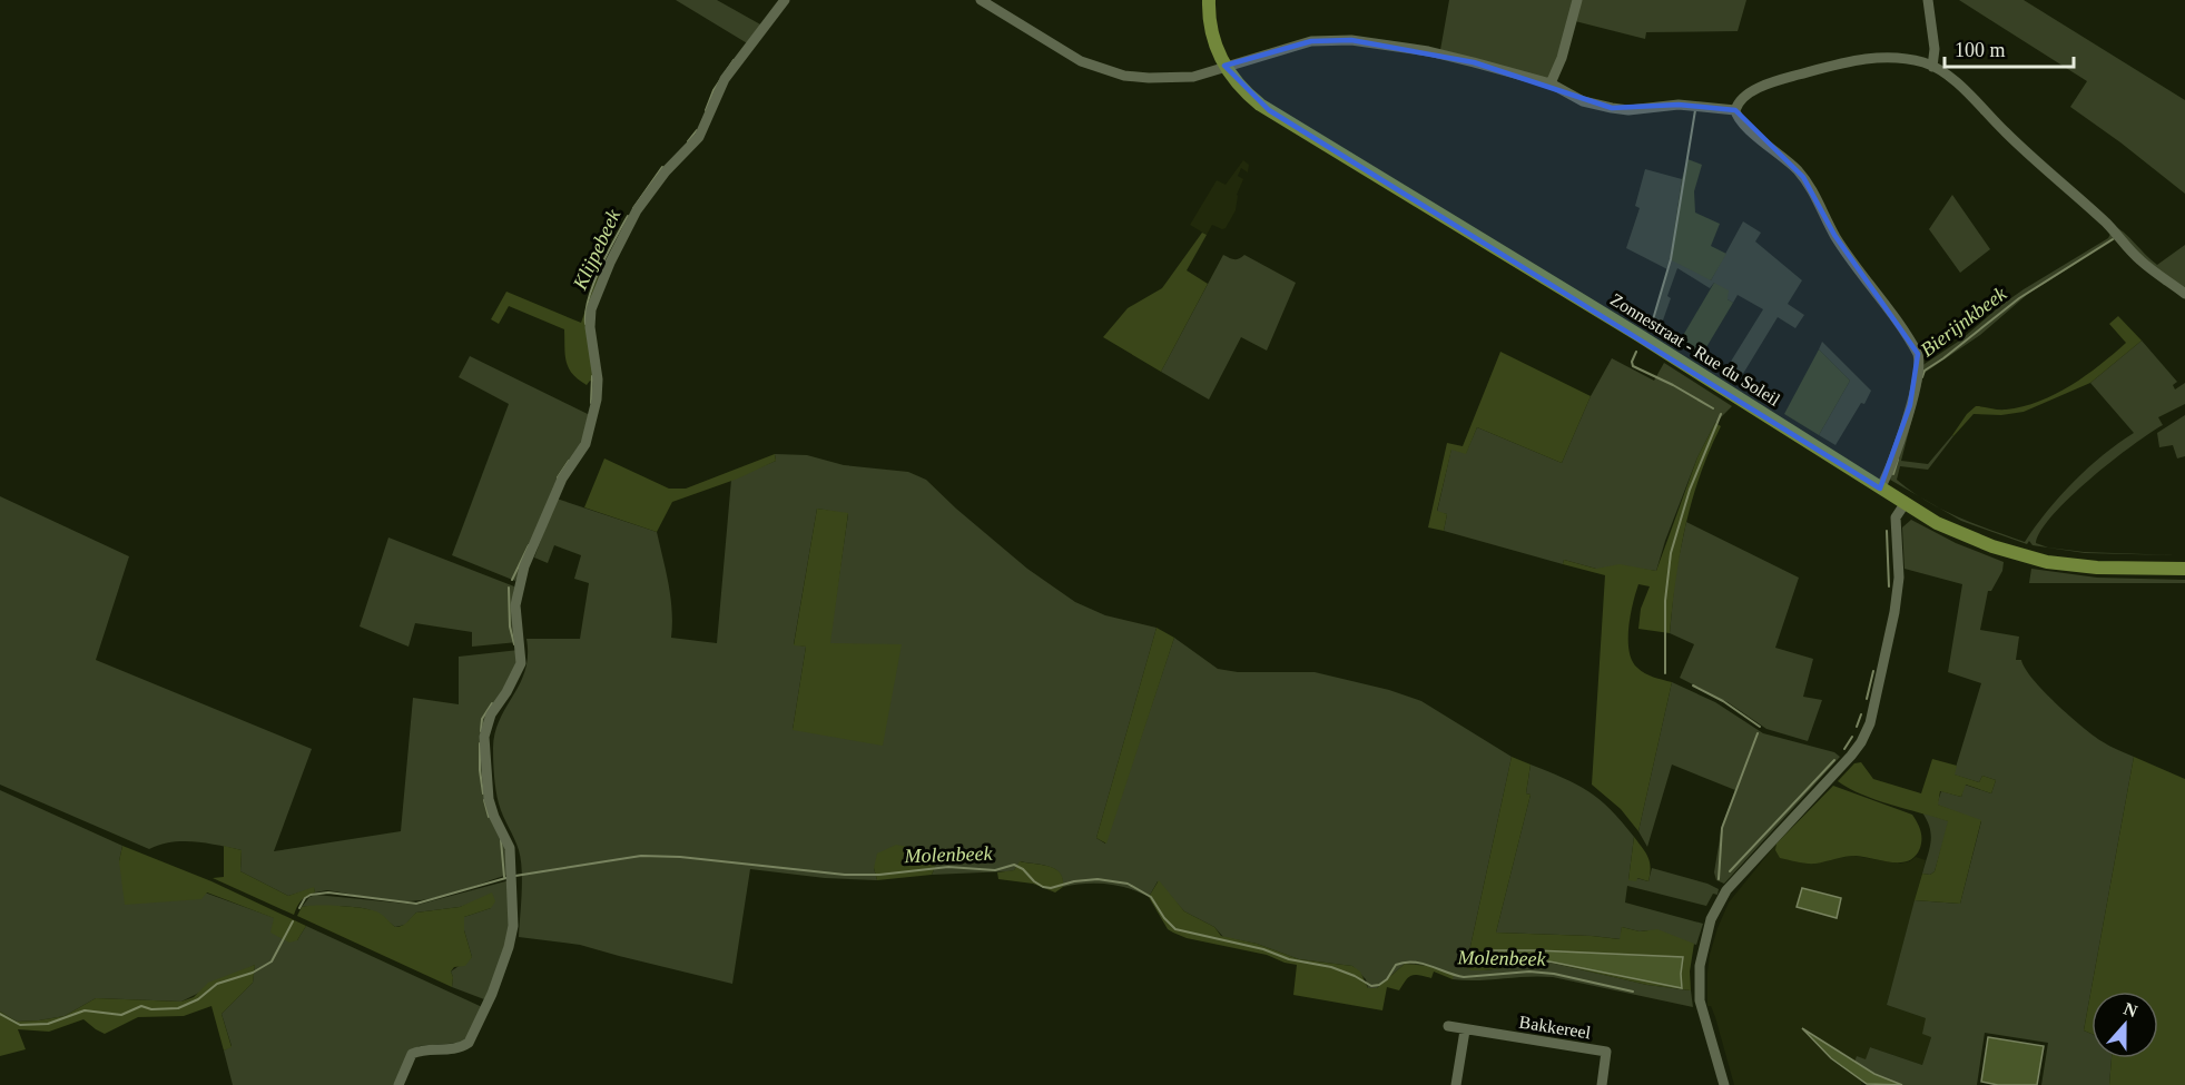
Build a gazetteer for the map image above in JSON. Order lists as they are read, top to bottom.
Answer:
{
  "streets": {
    "main road": ["Zonnestraat - Rue du Soleil"],
    "street": ["Bakkereel"]
  },
  "water": ["Klijpebeek", "Bierijnkbeek", "Molenbeek"],
  "scale_bar": "100 m",
  "north": "top"
}
